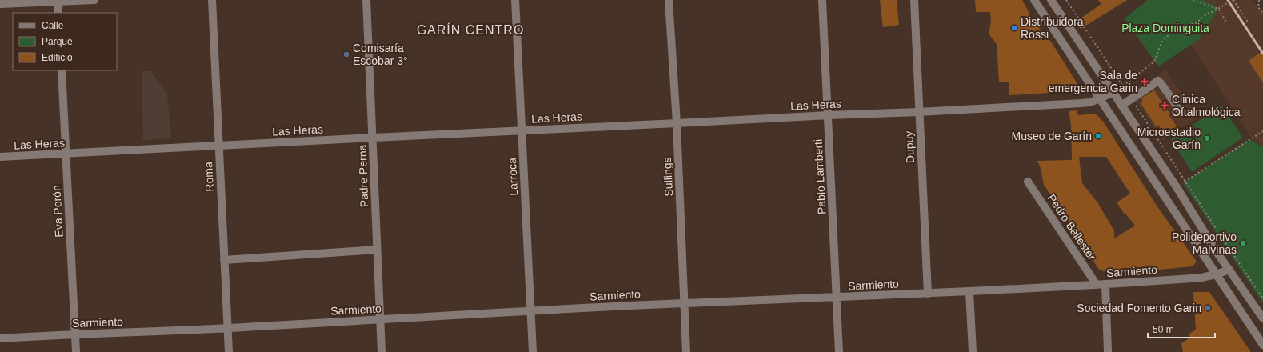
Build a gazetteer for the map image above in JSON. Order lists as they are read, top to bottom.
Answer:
{
  "streets": {
    "street": [
      "Las Heras",
      "Dupuy",
      "Padre Perna",
      "Roma",
      "Larroca",
      "Sullings",
      "Pablo Lamberti",
      "Eva Perón",
      "Pedro Ballester",
      "Sarmiento"
    ]
  },
  "crossings": [
    ["Las Heras", "Dupuy"],
    ["Las Heras", "Padre Perna"],
    ["Las Heras", "Roma"],
    ["Las Heras", "Larroca"],
    ["Las Heras", "Sullings"],
    ["Las Heras", "Pablo Lamberti"],
    ["Las Heras", "Eva Perón"],
    ["Dupuy", "Sarmiento"],
    ["Padre Perna", "Sarmiento"],
    ["Roma", "Sarmiento"],
    ["Larroca", "Sarmiento"],
    ["Sullings", "Sarmiento"],
    ["Pablo Lamberti", "Sarmiento"],
    ["Eva Perón", "Sarmiento"],
    ["Pedro Ballester", "Sarmiento"]
  ],
  "districts": ["GARÍN CENTRO"],
  "parks": ["Plaza Dominguita"],
  "places": {
    "other": [
      "Distribuidora Rossi",
      "Comisaría Escobar 3°",
      "Museo de Garín",
      "Microestadio Garín",
      "Polideportivo Malvinas",
      "Sociedad Fomento Garin"
    ],
    "health": ["Sala de emergencia Garin", "Clinica Oftalmológica"]
  },
  "legend": ["Calle", "Parque", "Edificio"],
  "scale_bar": "50 m"
}
